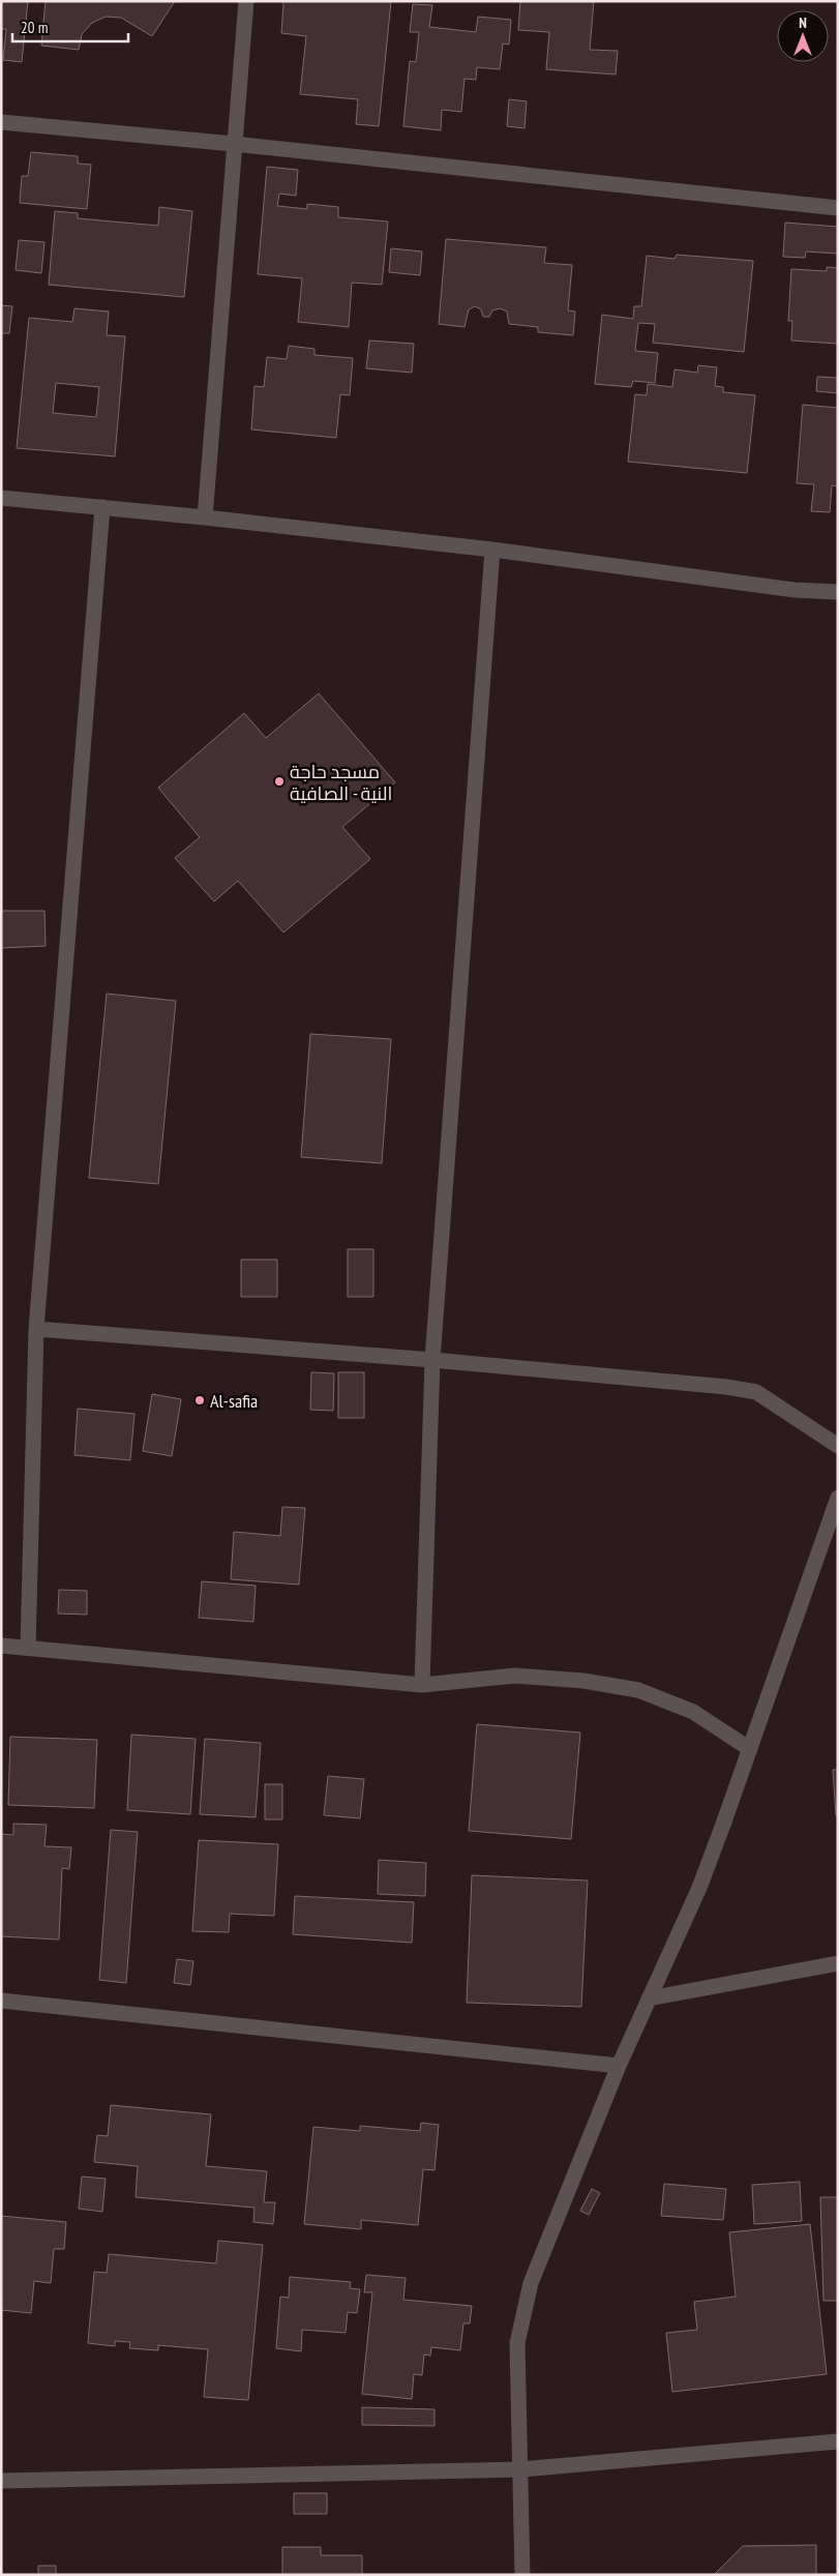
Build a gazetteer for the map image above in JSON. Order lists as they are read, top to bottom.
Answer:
{
  "places": ["مسجد حاجة النية - الصافية", "Al-safia"],
  "scale_bar": "20 m",
  "north": "top"
}
